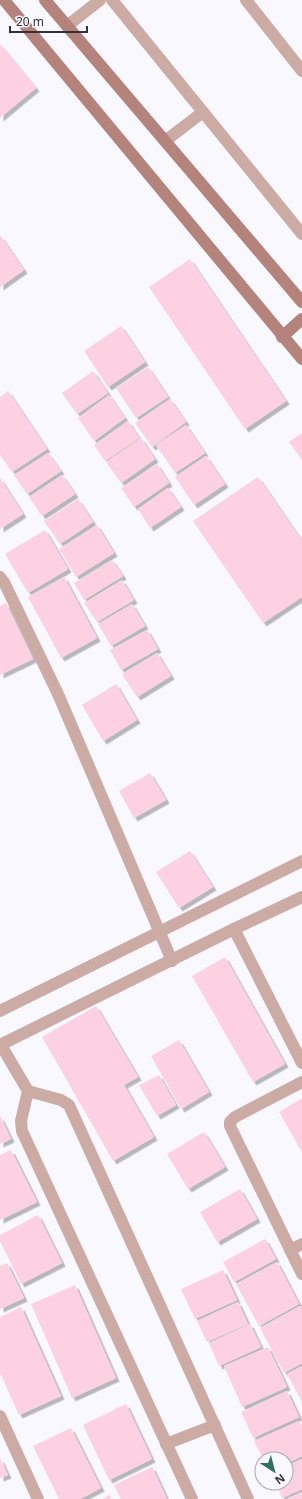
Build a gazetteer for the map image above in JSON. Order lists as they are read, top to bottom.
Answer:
{
  "scale_bar": "20 m",
  "north": "bottom right"
}
